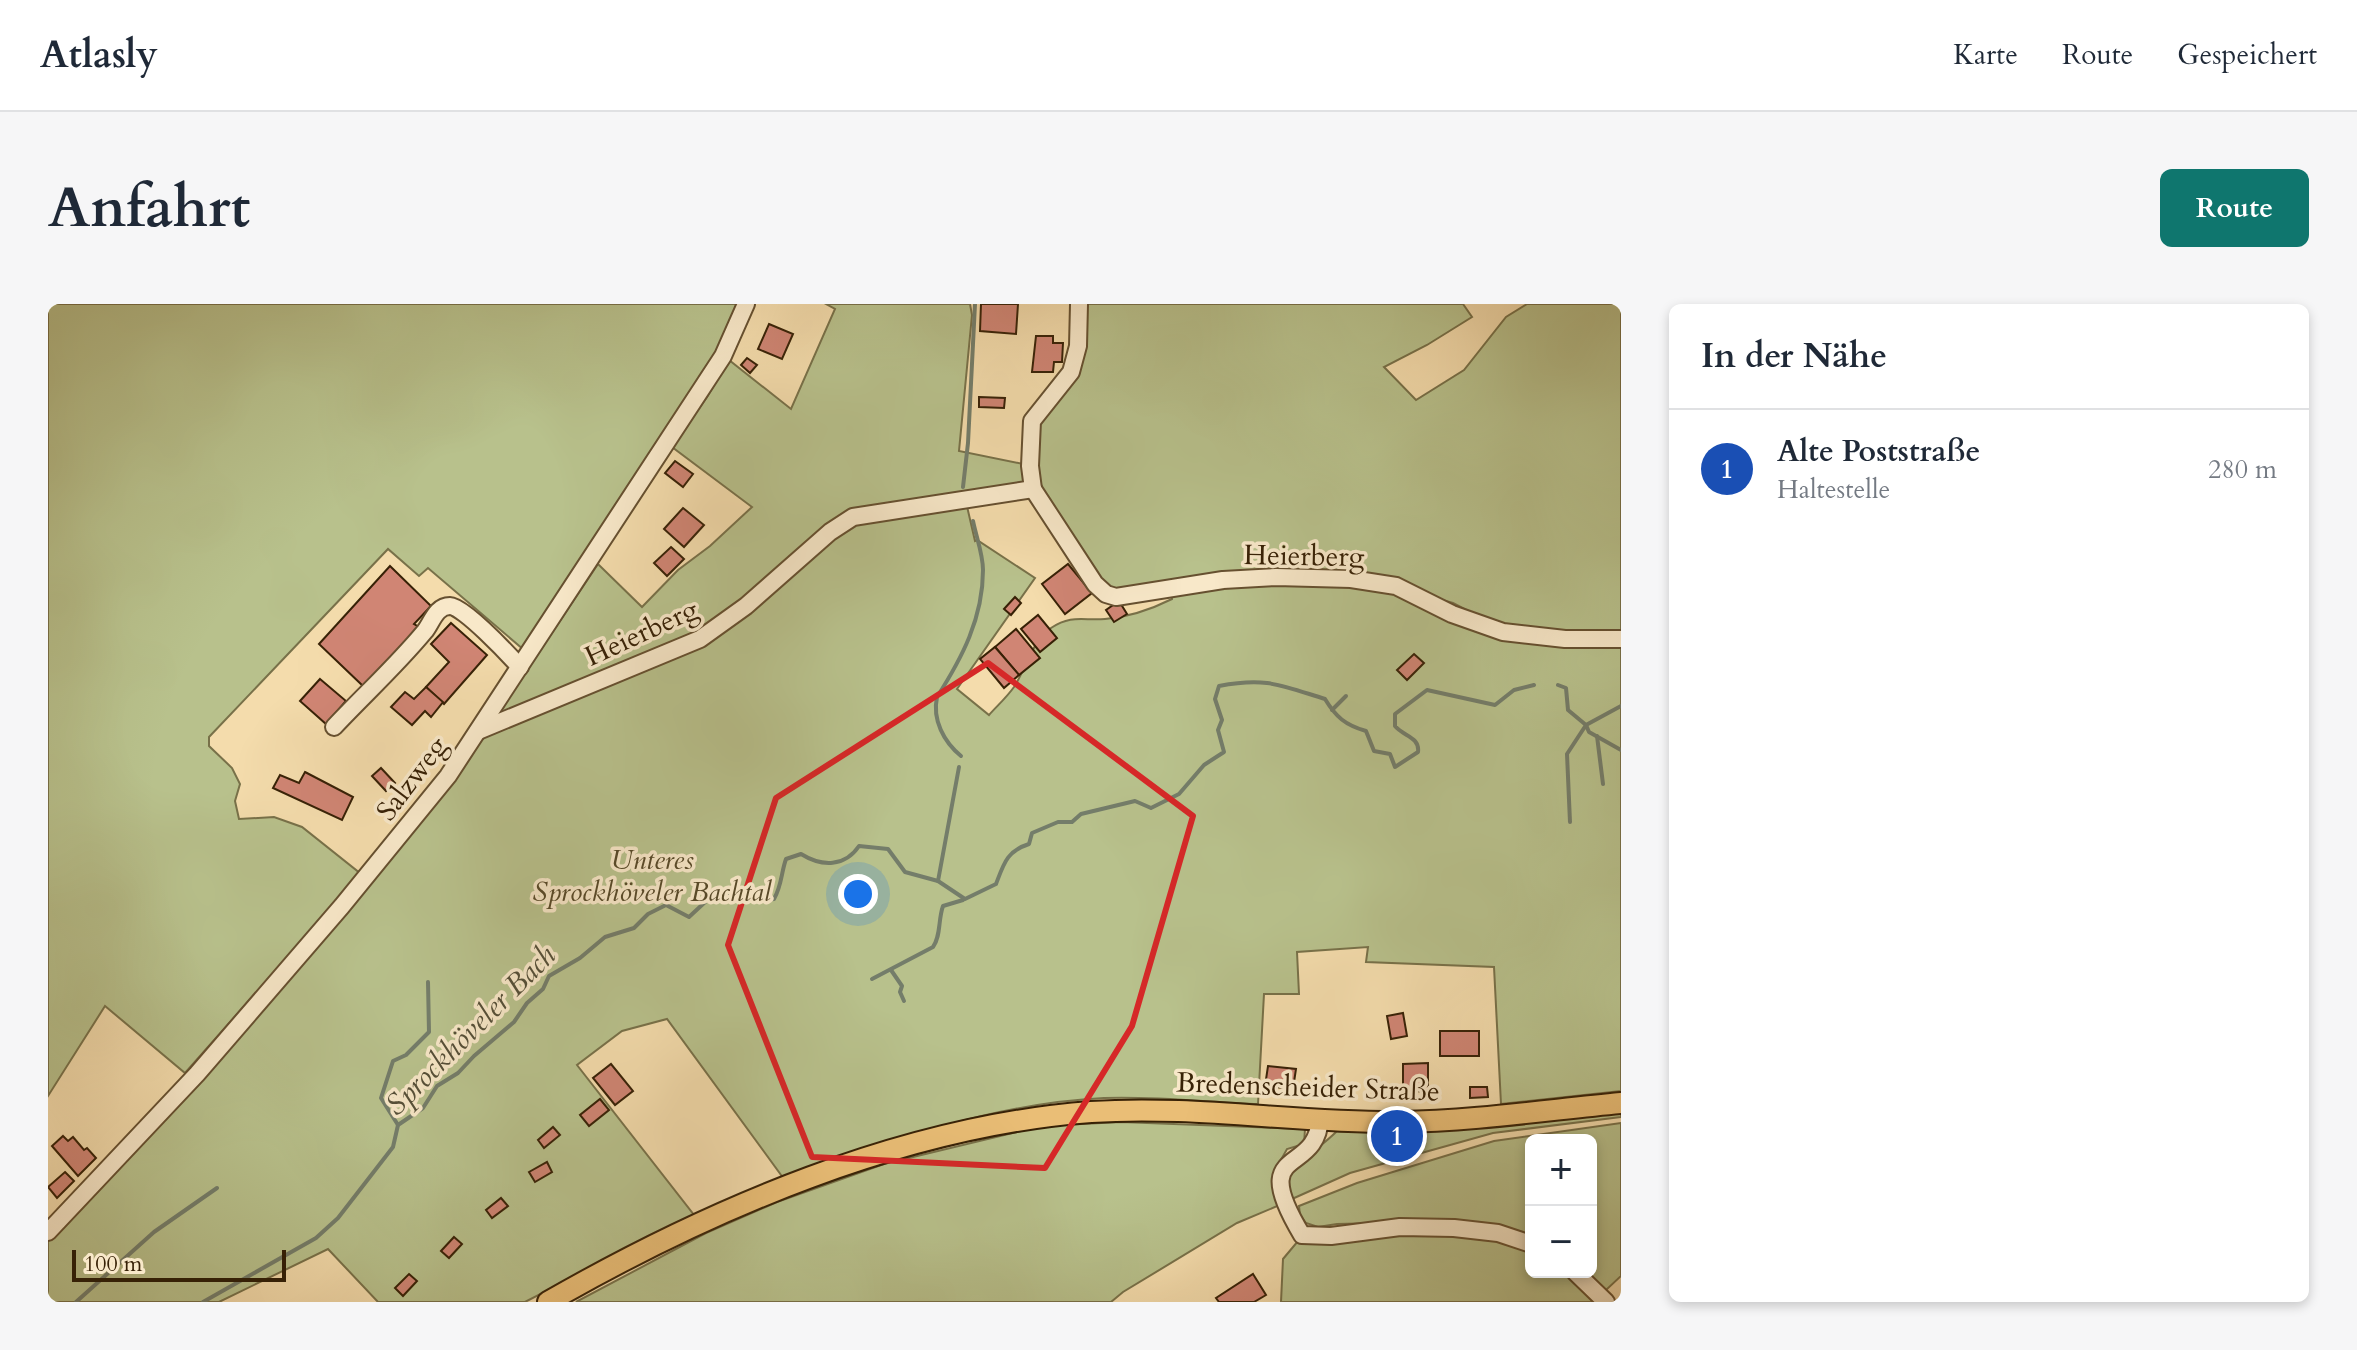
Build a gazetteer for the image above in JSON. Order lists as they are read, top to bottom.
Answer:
{
  "streets": {
    "main road": ["Bredenscheider Straße"],
    "street": ["Heierberg", "Salzweg"]
  },
  "crossings": [
    ["Heierberg", "Salzweg"]
  ],
  "water": ["Sprockhöveler Bach"],
  "parks": ["Unteres Sprockhöveler Bachtal"],
  "scale_bar": "100 m",
  "page": {
    "header": "Atlasly",
    "nav": ["Karte", "Route", "Gespeichert"],
    "buttons": "Route",
    "title": "Anfahrt",
    "heading": "In der Nähe",
    "list": [
      {
        "mark": "1",
        "name": "Alte Poststraße",
        "note": "Haltestelle",
        "value": "280 m"
      }
    ],
    "pins": "1",
    "map_buttons": ["+", "−"],
    "scale": "100 m"
  }
}
